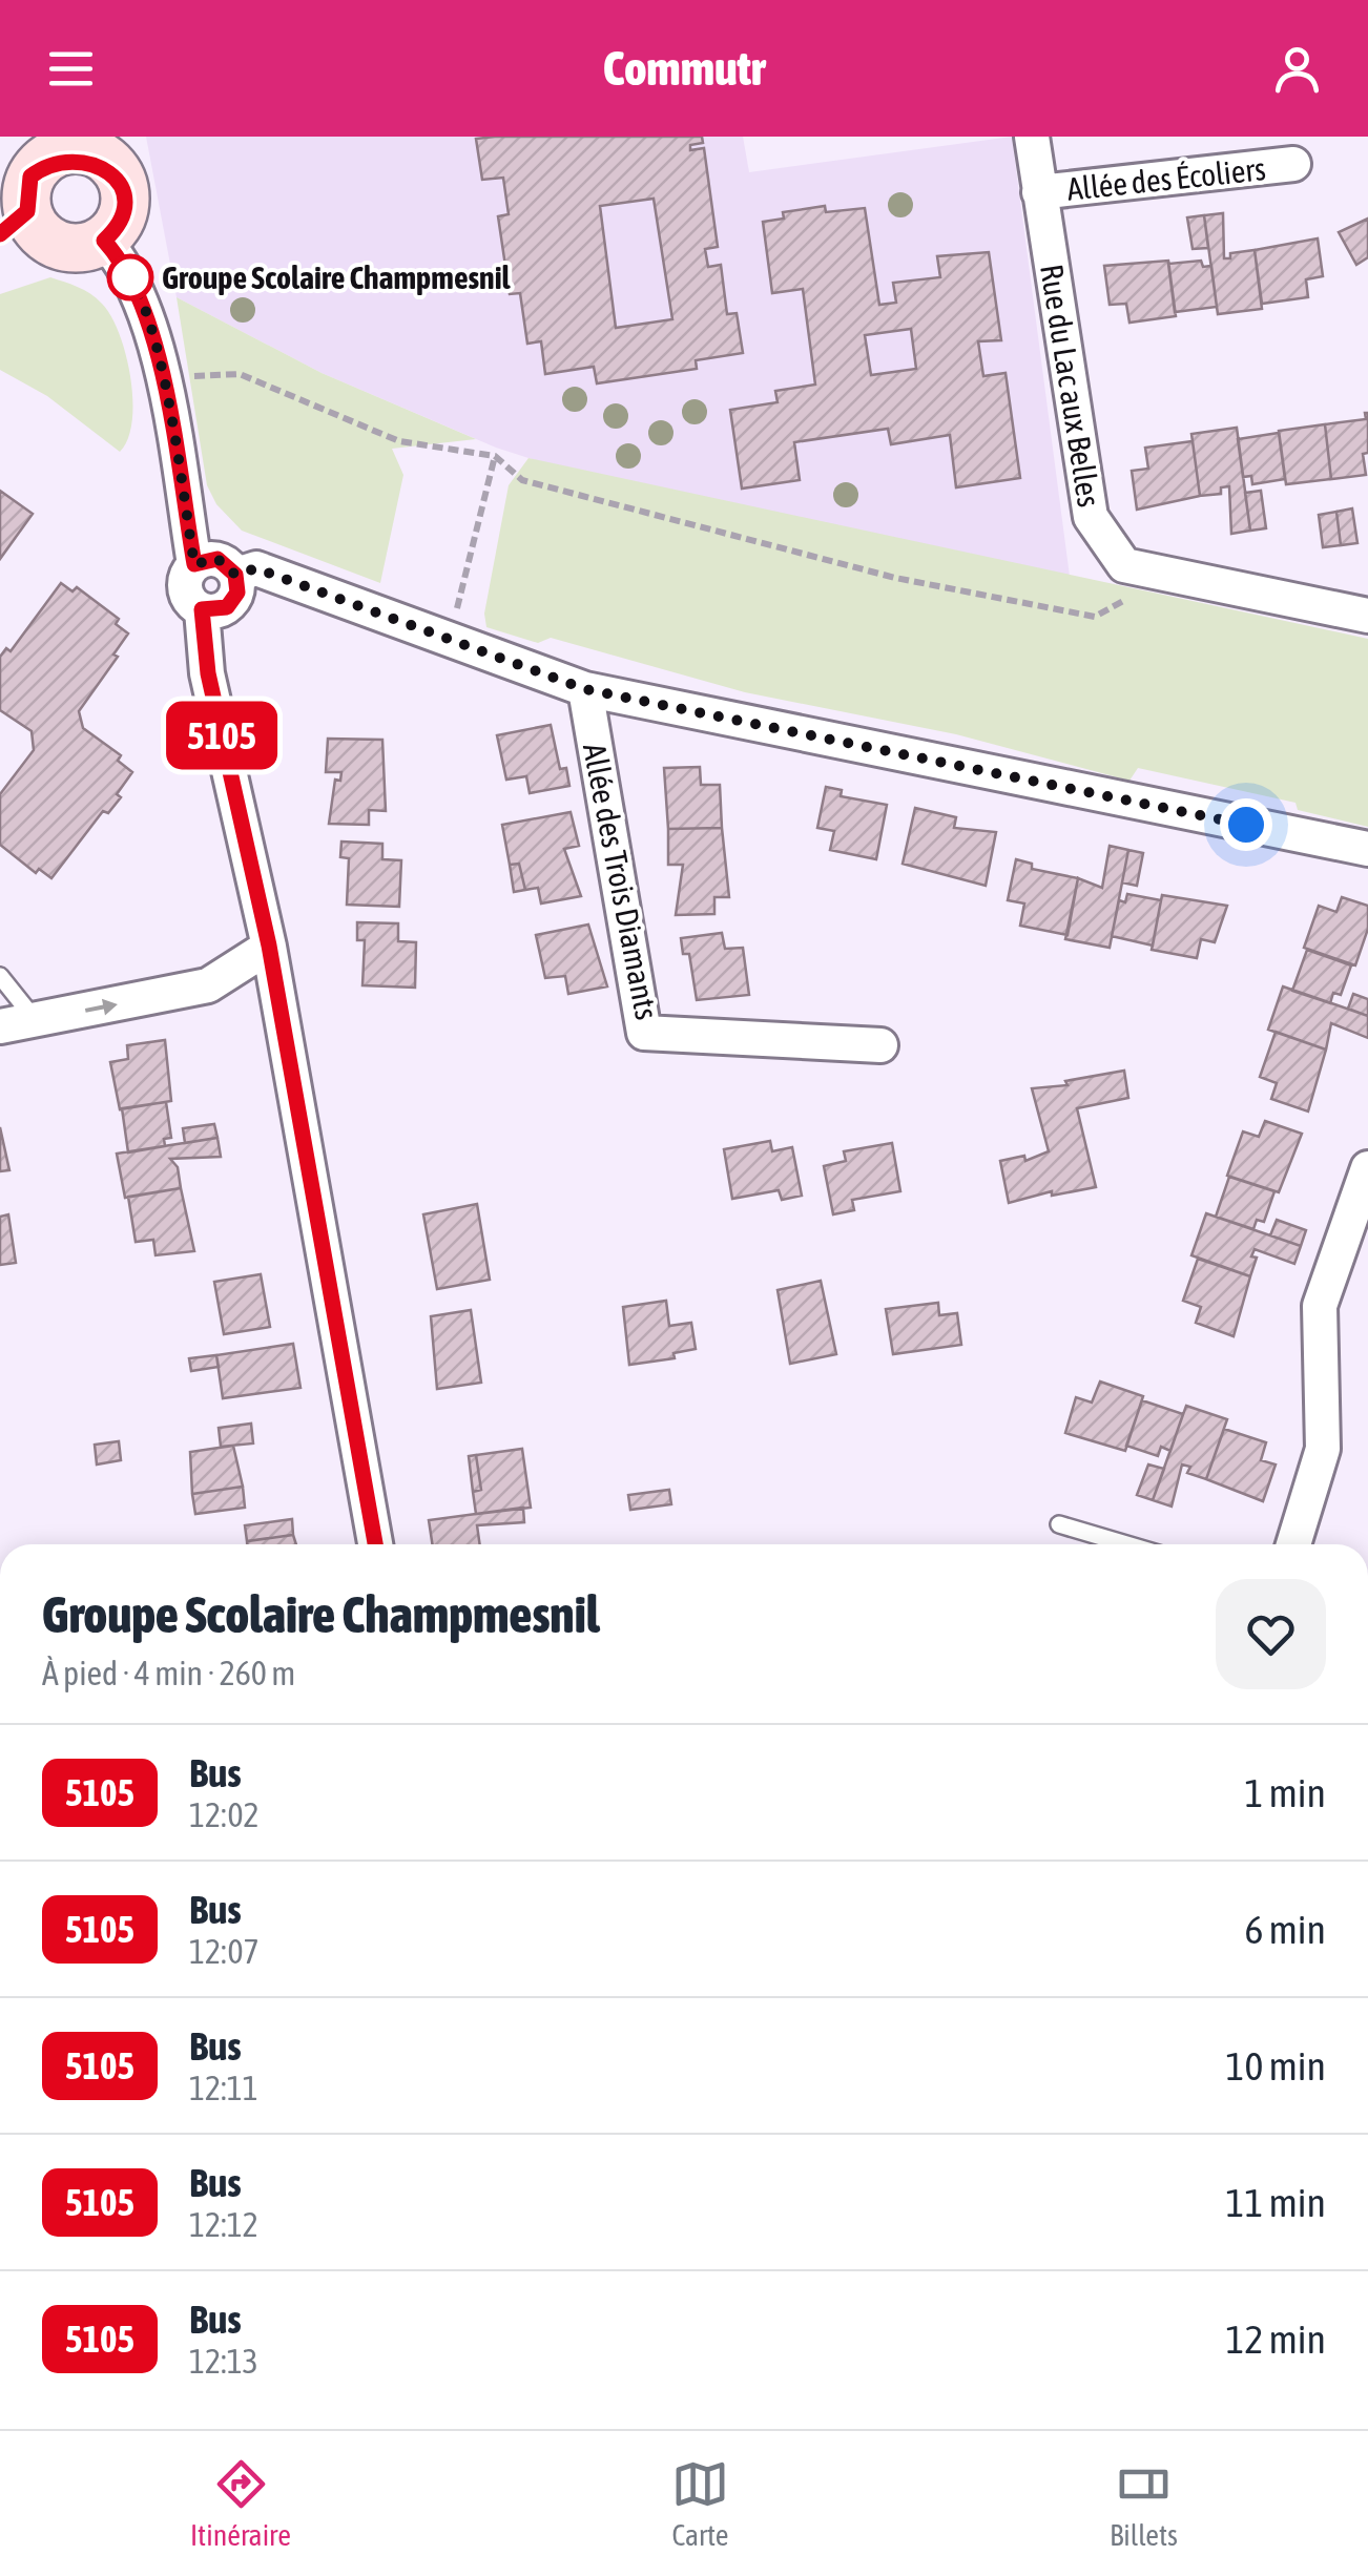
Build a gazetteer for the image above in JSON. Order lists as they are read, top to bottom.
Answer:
{
  "streets": {
    "street": ["Allée des Écoliers", "Rue du Lac aux Belles", "Allée des Trois Diamants"]
  },
  "crossings": [
    ["Allée des Écoliers", "Rue du Lac aux Belles"]
  ],
  "places": ["Groupe Scolaire Champmesnil"],
  "lines": ["bus line 5105"],
  "page": {
    "header": "Commutr",
    "on_map": "5105",
    "heading": ["Groupe Scolaire Champmesnil", "À pied · 4 min · 260 m"],
    "list": [
      {
        "mark": "5105",
        "name": "Bus",
        "note": "12:02",
        "value": "1 min"
      },
      {
        "mark": "5105",
        "name": "Bus",
        "note": "12:07",
        "value": "6 min"
      },
      {
        "mark": "5105",
        "name": "Bus",
        "note": "12:11",
        "value": "10 min"
      },
      {
        "mark": "5105",
        "name": "Bus",
        "note": "12:12",
        "value": "11 min"
      },
      {
        "mark": "5105",
        "name": "Bus",
        "note": "12:13",
        "value": "12 min"
      }
    ],
    "tabs": ["Itinéraire", "Carte", "Billets"]
  }
}
